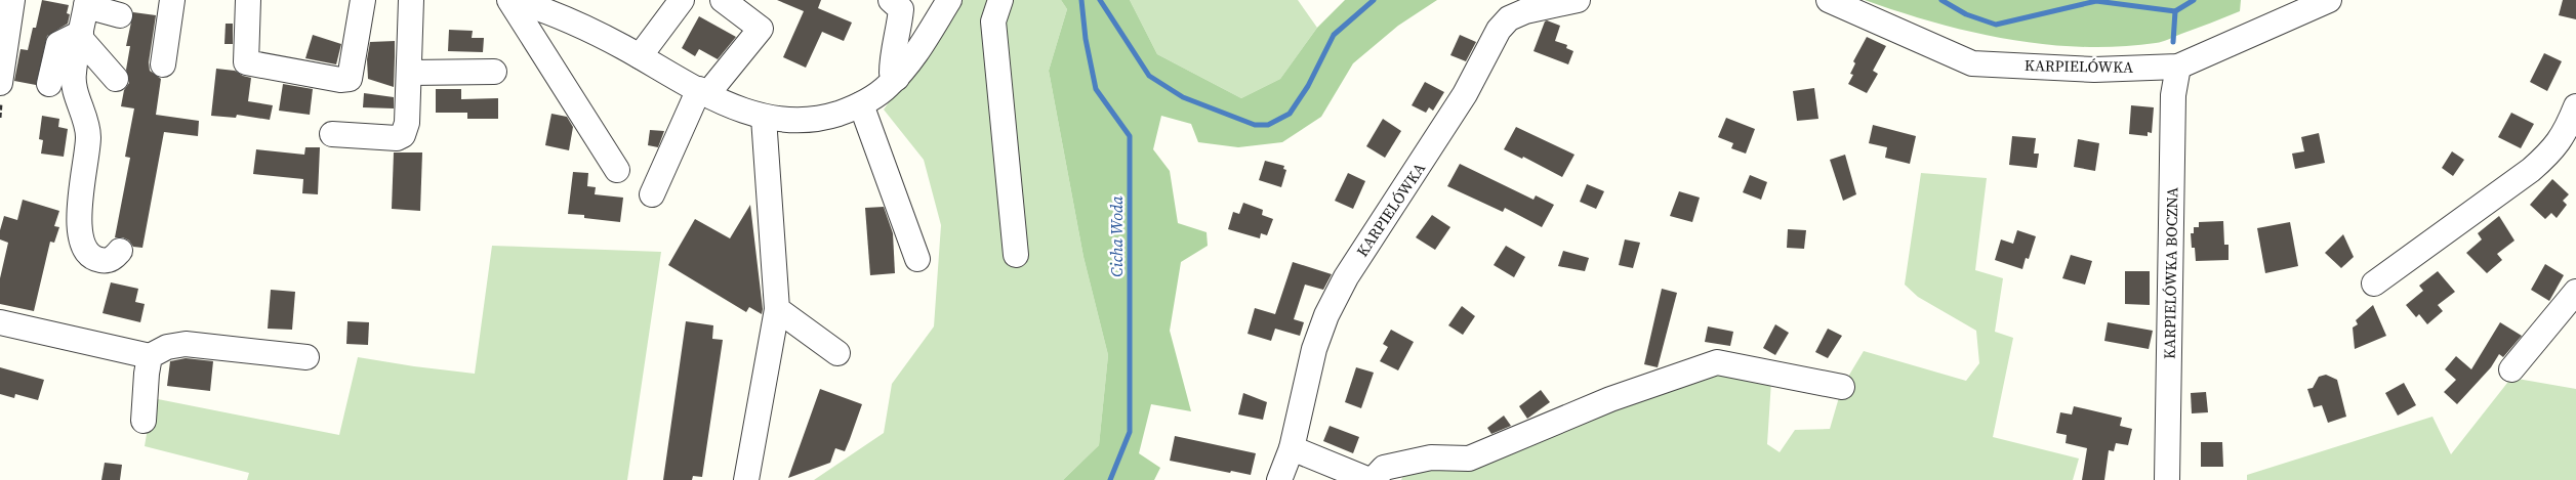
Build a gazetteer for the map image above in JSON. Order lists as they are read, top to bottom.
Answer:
{
  "streets": {
    "street": ["KARPIELÓWKA", "KARPIELÓWKA BOCZNA"]
  },
  "crossings": [
    ["KARPIELÓWKA", "KARPIELÓWKA BOCZNA"]
  ],
  "water": ["Cicha Woda"]
}
